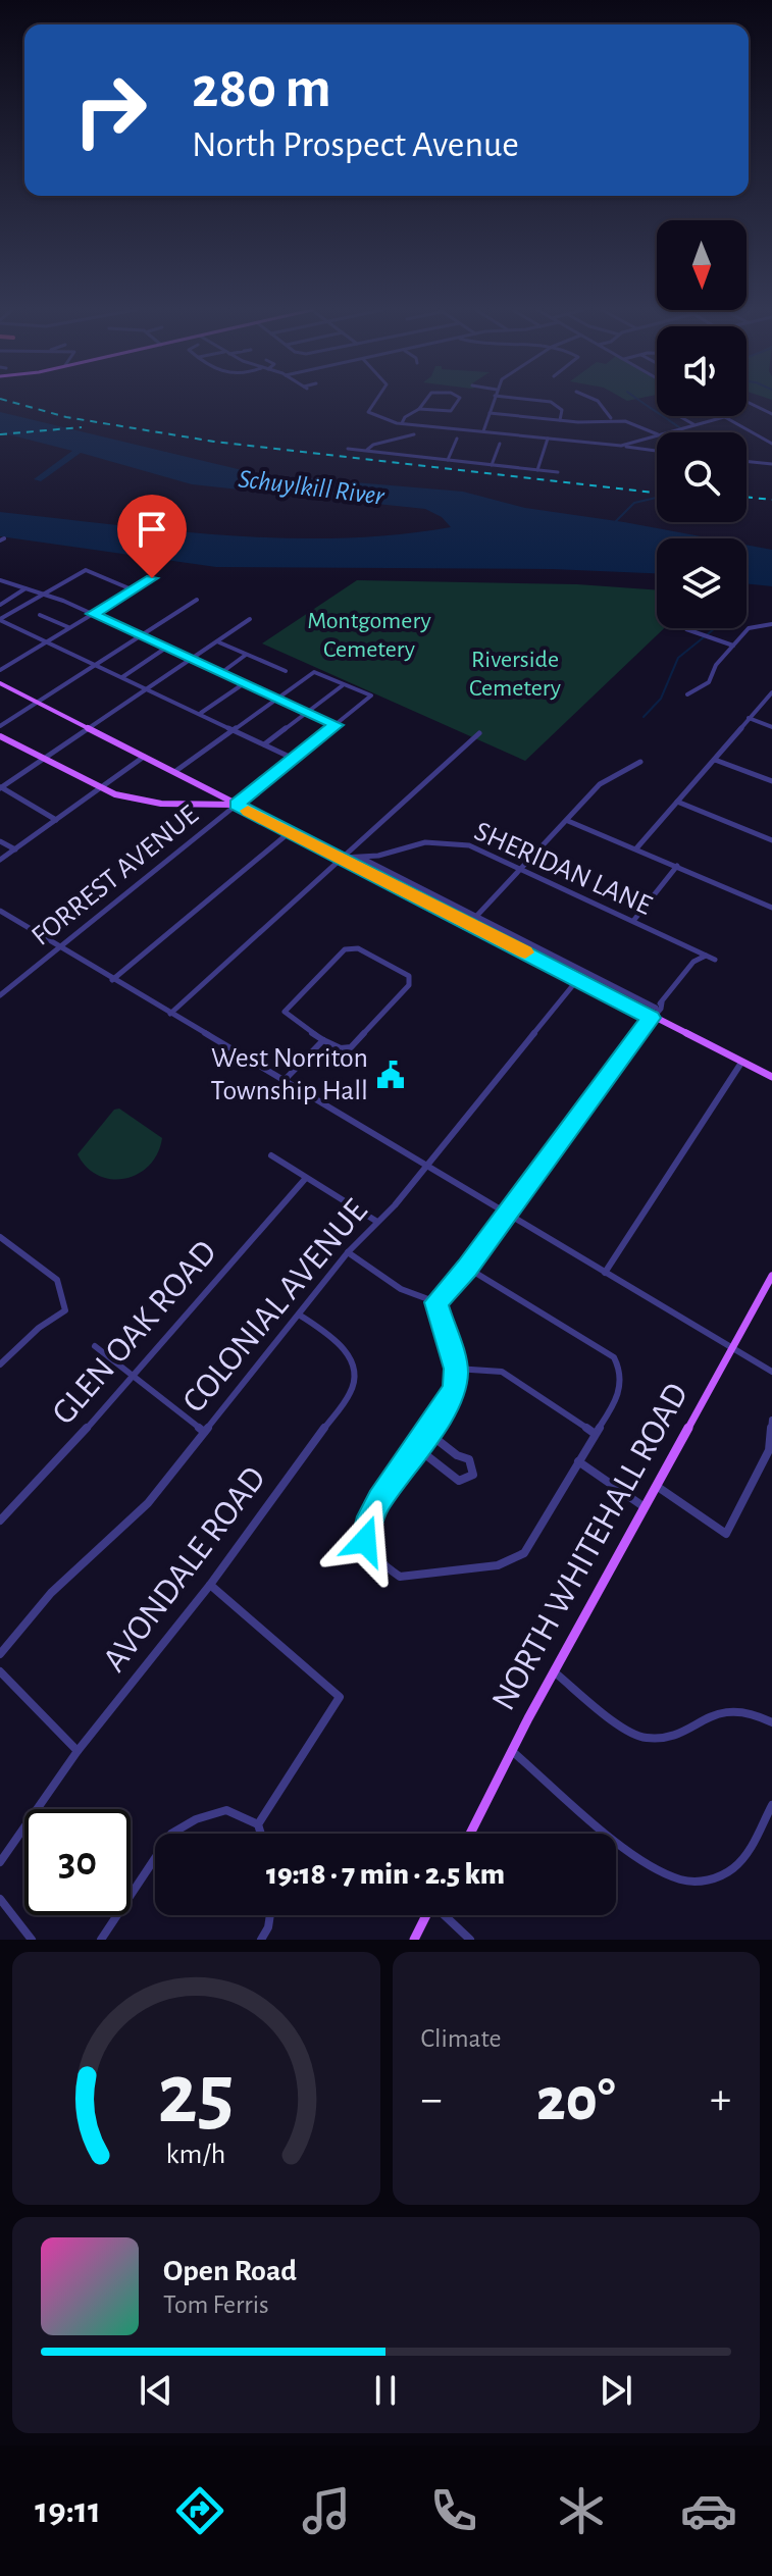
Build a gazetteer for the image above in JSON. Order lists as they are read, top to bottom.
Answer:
{
  "streets": {
    "main road": ["NORTH WHITEHALL ROAD"],
    "street": [
      "SHERIDAN LANE",
      "FORREST AVENUE",
      "COLONIAL AVENUE",
      "GLEN OAK ROAD",
      "AVONDALE ROAD"
    ]
  },
  "crossings": [
    ["COLONIAL AVENUE", "AVONDALE ROAD"]
  ],
  "water": ["Schuylkill River"],
  "parks": ["Montgomery Cemetery", "Riverside Cemetery"],
  "places": {
    "public building": ["West Norriton Township Hall"]
  },
  "north": "bottom",
  "page": {
    "turn": ["280 m", "North Prospect Avenue"],
    "limit": "30",
    "trip": "19:18 · 7 min · 2.5 km",
    "tile": "Climate",
    "heat": ["−", "20°", "+"],
    "song": ["Open Road", "Tom Ferris"],
    "tabs": "19:11",
    "gauge": ["25", "km/h"]
  }
}
